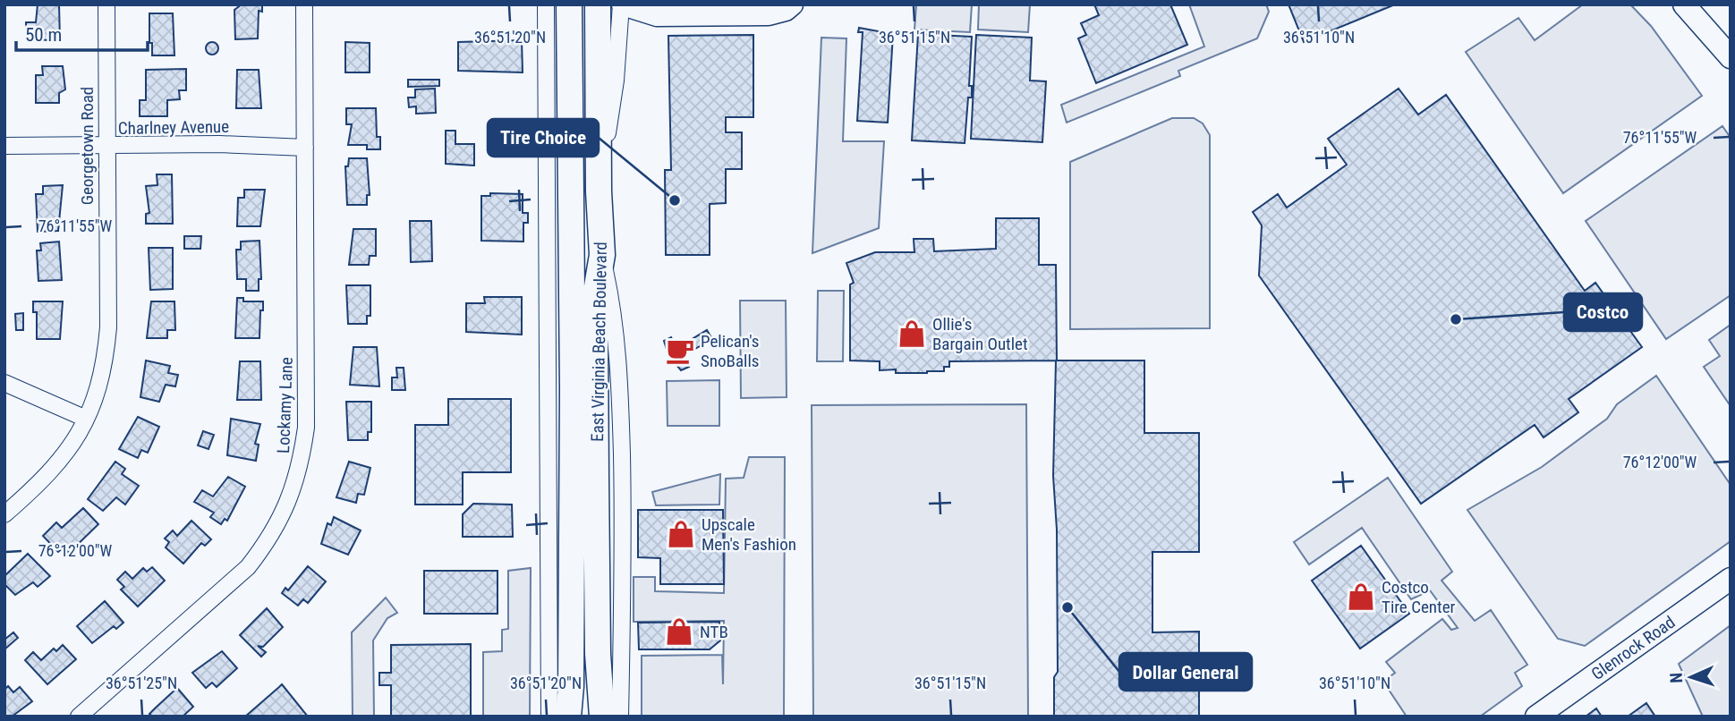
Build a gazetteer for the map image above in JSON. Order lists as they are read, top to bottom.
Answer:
{
  "streets": {
    "main road": ["East Virginia Beach Boulevard"],
    "street": [
      "Charlney Avenue",
      "Georgetown Road",
      "Lockamy Lane",
      "Glenrock Road"
    ]
  },
  "crossings": [
    ["Charlney Avenue", "Georgetown Road"],
    ["Charlney Avenue", "Lockamy Lane"]
  ],
  "places": {
    "other": ["Tire Choice", "Costco", "Dollar General"],
    "shop": [
      "Ollie's Bargain Outlet",
      "Upscale Men's Fashion",
      "Costco Tire Center",
      "NTB"
    ],
    "cafe": ["Pelican's SnoBalls"]
  },
  "scale_bar": "50 m",
  "north": "left",
  "coordinates": [
    "36°51'20\"N",
    "36°51'15\"N",
    "36°51'10\"N",
    "76°11'55\"W",
    "76°12'00\"W",
    "36°51'25\"N"
  ]
}
